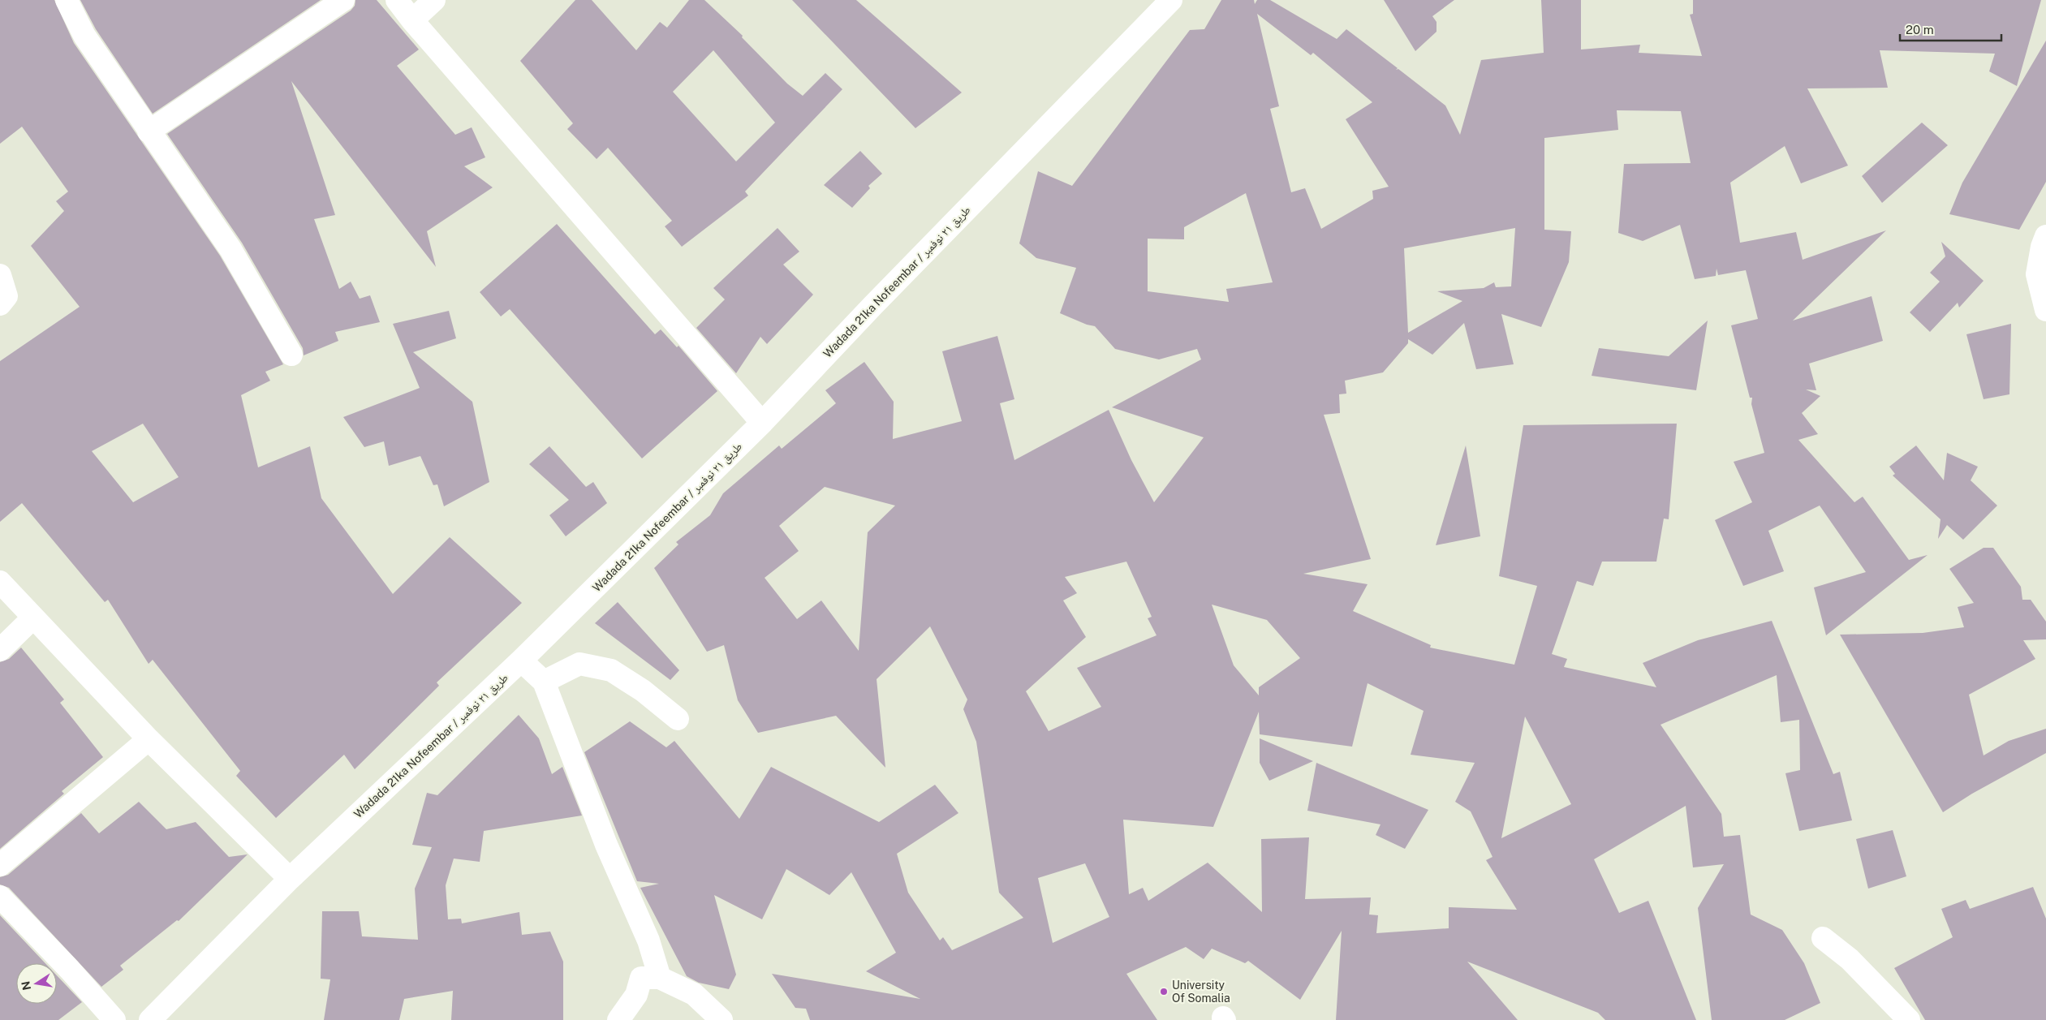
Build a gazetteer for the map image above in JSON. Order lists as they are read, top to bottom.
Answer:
{
  "streets": {
    "street": ["Wadada 21ka Nofeembar / طريق ٢١ نوفمبر"]
  },
  "places": ["University Of Somalia"],
  "scale_bar": "20 m",
  "north": "left"
}
